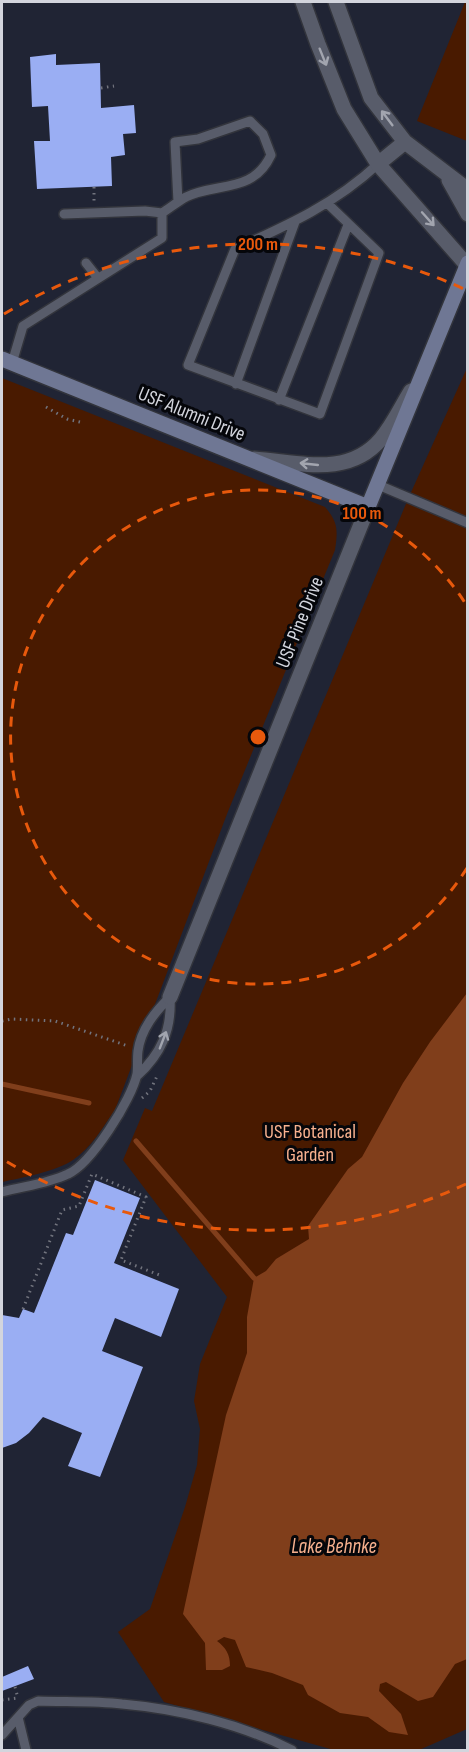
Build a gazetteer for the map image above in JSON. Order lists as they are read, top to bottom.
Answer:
{
  "streets": {
    "street": ["USF Alumni Drive", "USF Pine Drive"]
  },
  "crossings": [
    ["USF Alumni Drive", "USF Pine Drive"]
  ],
  "water": ["Lake Behnke"],
  "parks": ["USF Botanical Garden"],
  "rings": ["200 m", "100 m"]
}
